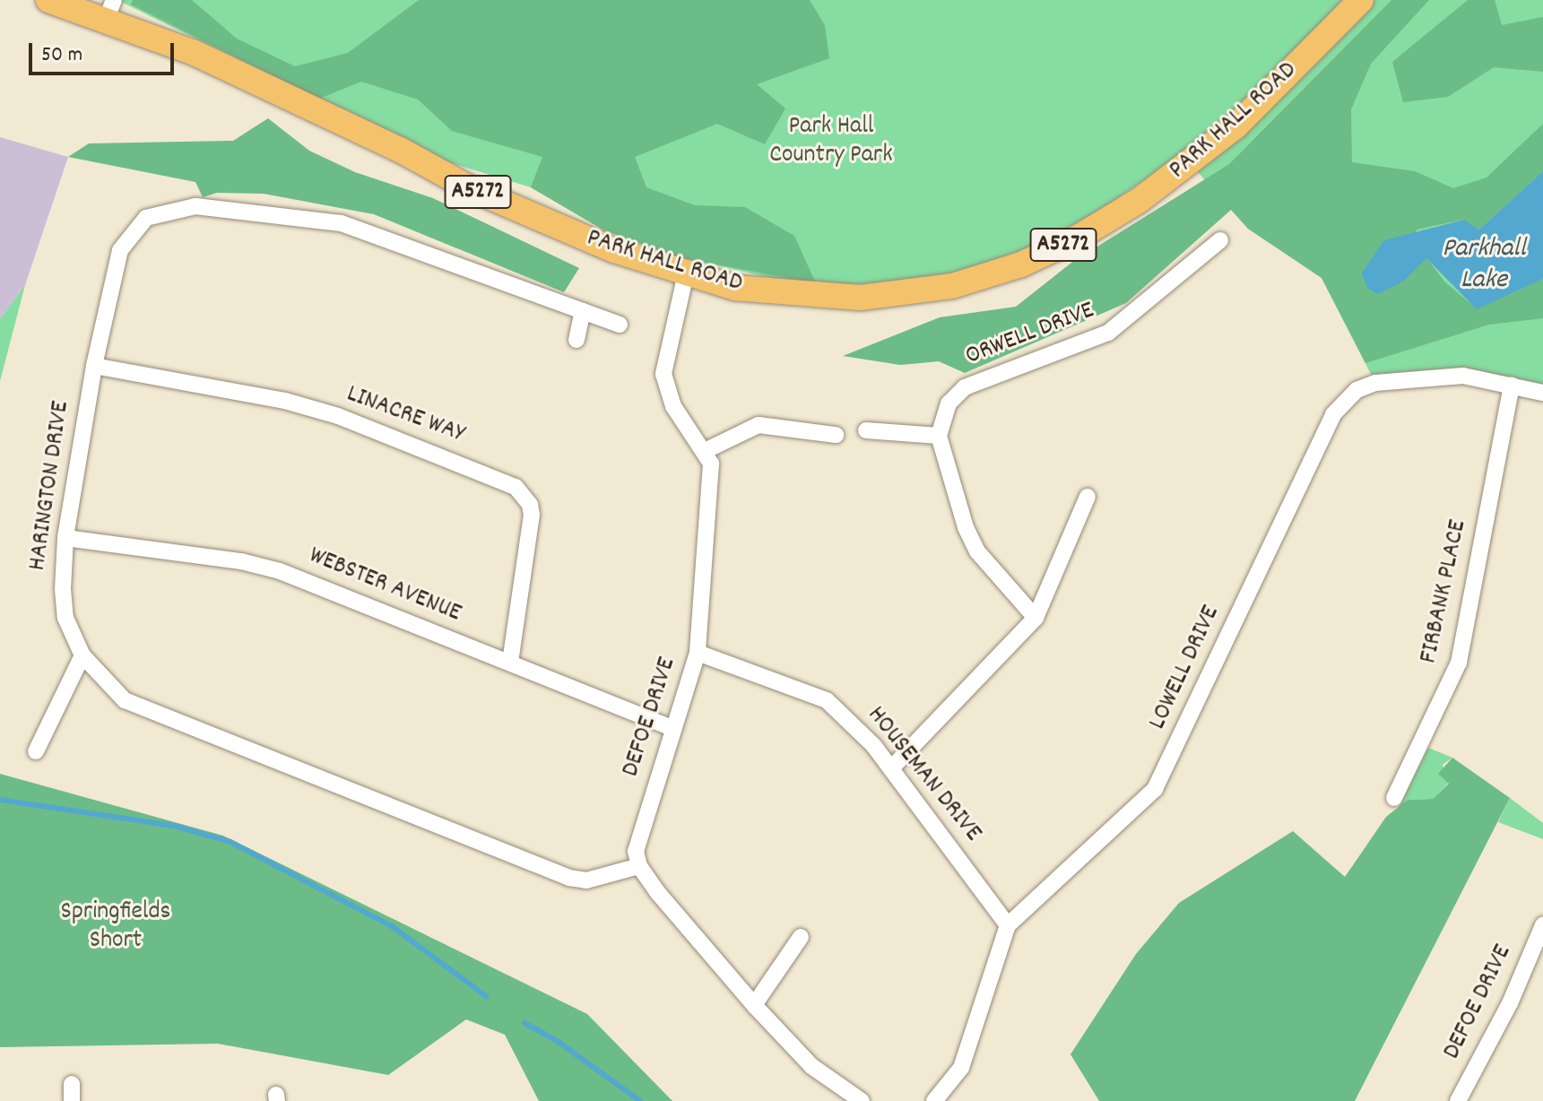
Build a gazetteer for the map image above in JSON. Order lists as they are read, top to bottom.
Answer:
{
  "streets": {
    "main road": ["PARK HALL ROAD", "A5272"],
    "street": [
      "ORWELL DRIVE",
      "LINACRE WAY",
      "HARINGTON DRIVE",
      "WEBSTER AVENUE",
      "FIRBANK PLACE",
      "LOWELL DRIVE",
      "DEFOE DRIVE",
      "HOUSEMAN DRIVE"
    ]
  },
  "crossings": [
    ["PARK HALL ROAD", "DEFOE DRIVE"],
    ["LINACRE WAY", "HARINGTON DRIVE"],
    ["LINACRE WAY", "WEBSTER AVENUE"],
    ["HARINGTON DRIVE", "WEBSTER AVENUE"],
    ["HARINGTON DRIVE", "DEFOE DRIVE"],
    ["WEBSTER AVENUE", "DEFOE DRIVE"],
    ["FIRBANK PLACE", "LOWELL DRIVE"],
    ["LOWELL DRIVE", "HOUSEMAN DRIVE"],
    ["DEFOE DRIVE", "HOUSEMAN DRIVE"]
  ],
  "water": ["Parkhall Lake"],
  "parks": ["Park Hall Country Park", "Springfields Short"],
  "scale_bar": "50 m"
}
